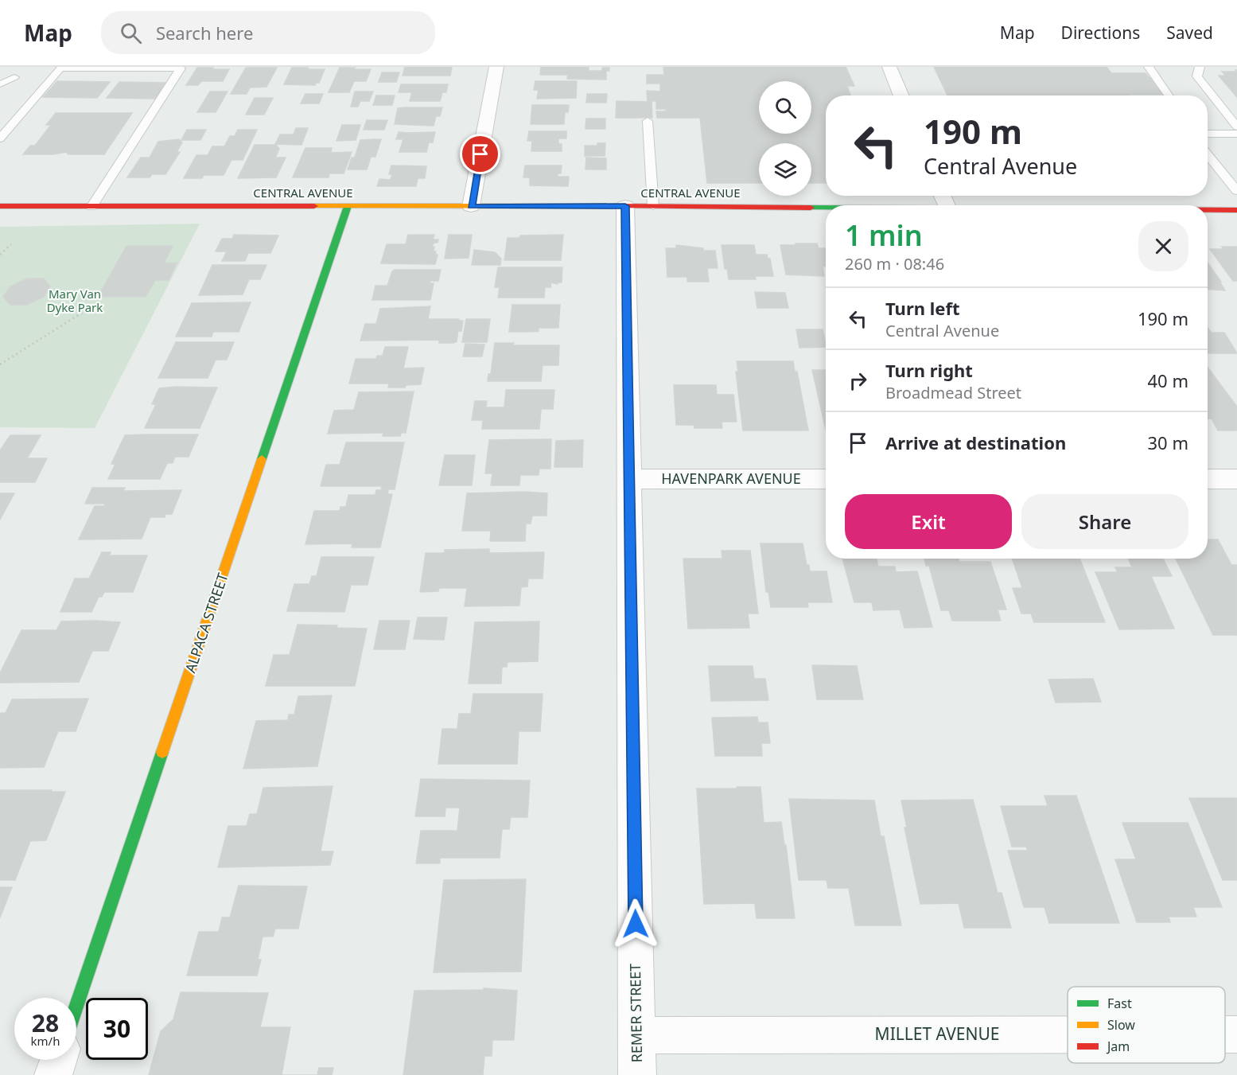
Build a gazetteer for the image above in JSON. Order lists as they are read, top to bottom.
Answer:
{
  "streets": {
    "street": [
      "CENTRAL AVENUE",
      "HAVENPARK AVENUE",
      "ALPACA STREET",
      "REMER STREET",
      "MILLET AVENUE"
    ]
  },
  "crossings": [
    ["CENTRAL AVENUE", "ALPACA STREET"],
    ["CENTRAL AVENUE", "REMER STREET"],
    ["HAVENPARK AVENUE", "REMER STREET"],
    ["REMER STREET", "MILLET AVENUE"]
  ],
  "parks": ["Mary Van Dyke Park"],
  "legend": ["Fast", "Slow", "Jam"],
  "page": {
    "header": "Map",
    "search": "Search here",
    "nav": ["Map", "Directions", "Saved"],
    "turn": ["190 m", "Central Avenue"],
    "heading": ["1 min", "260 m · 08:46"],
    "list": [
      {
        "name": "Turn left",
        "note": "Central Avenue",
        "value": "190 m"
      },
      {
        "name": "Turn right",
        "note": "Broadmead Street",
        "value": "40 m"
      },
      {
        "name": "Arrive at destination",
        "value": "30 m"
      }
    ],
    "buttons": ["Exit", "Share"],
    "speed": "28 km/h",
    "limit": "30"
  }
}
